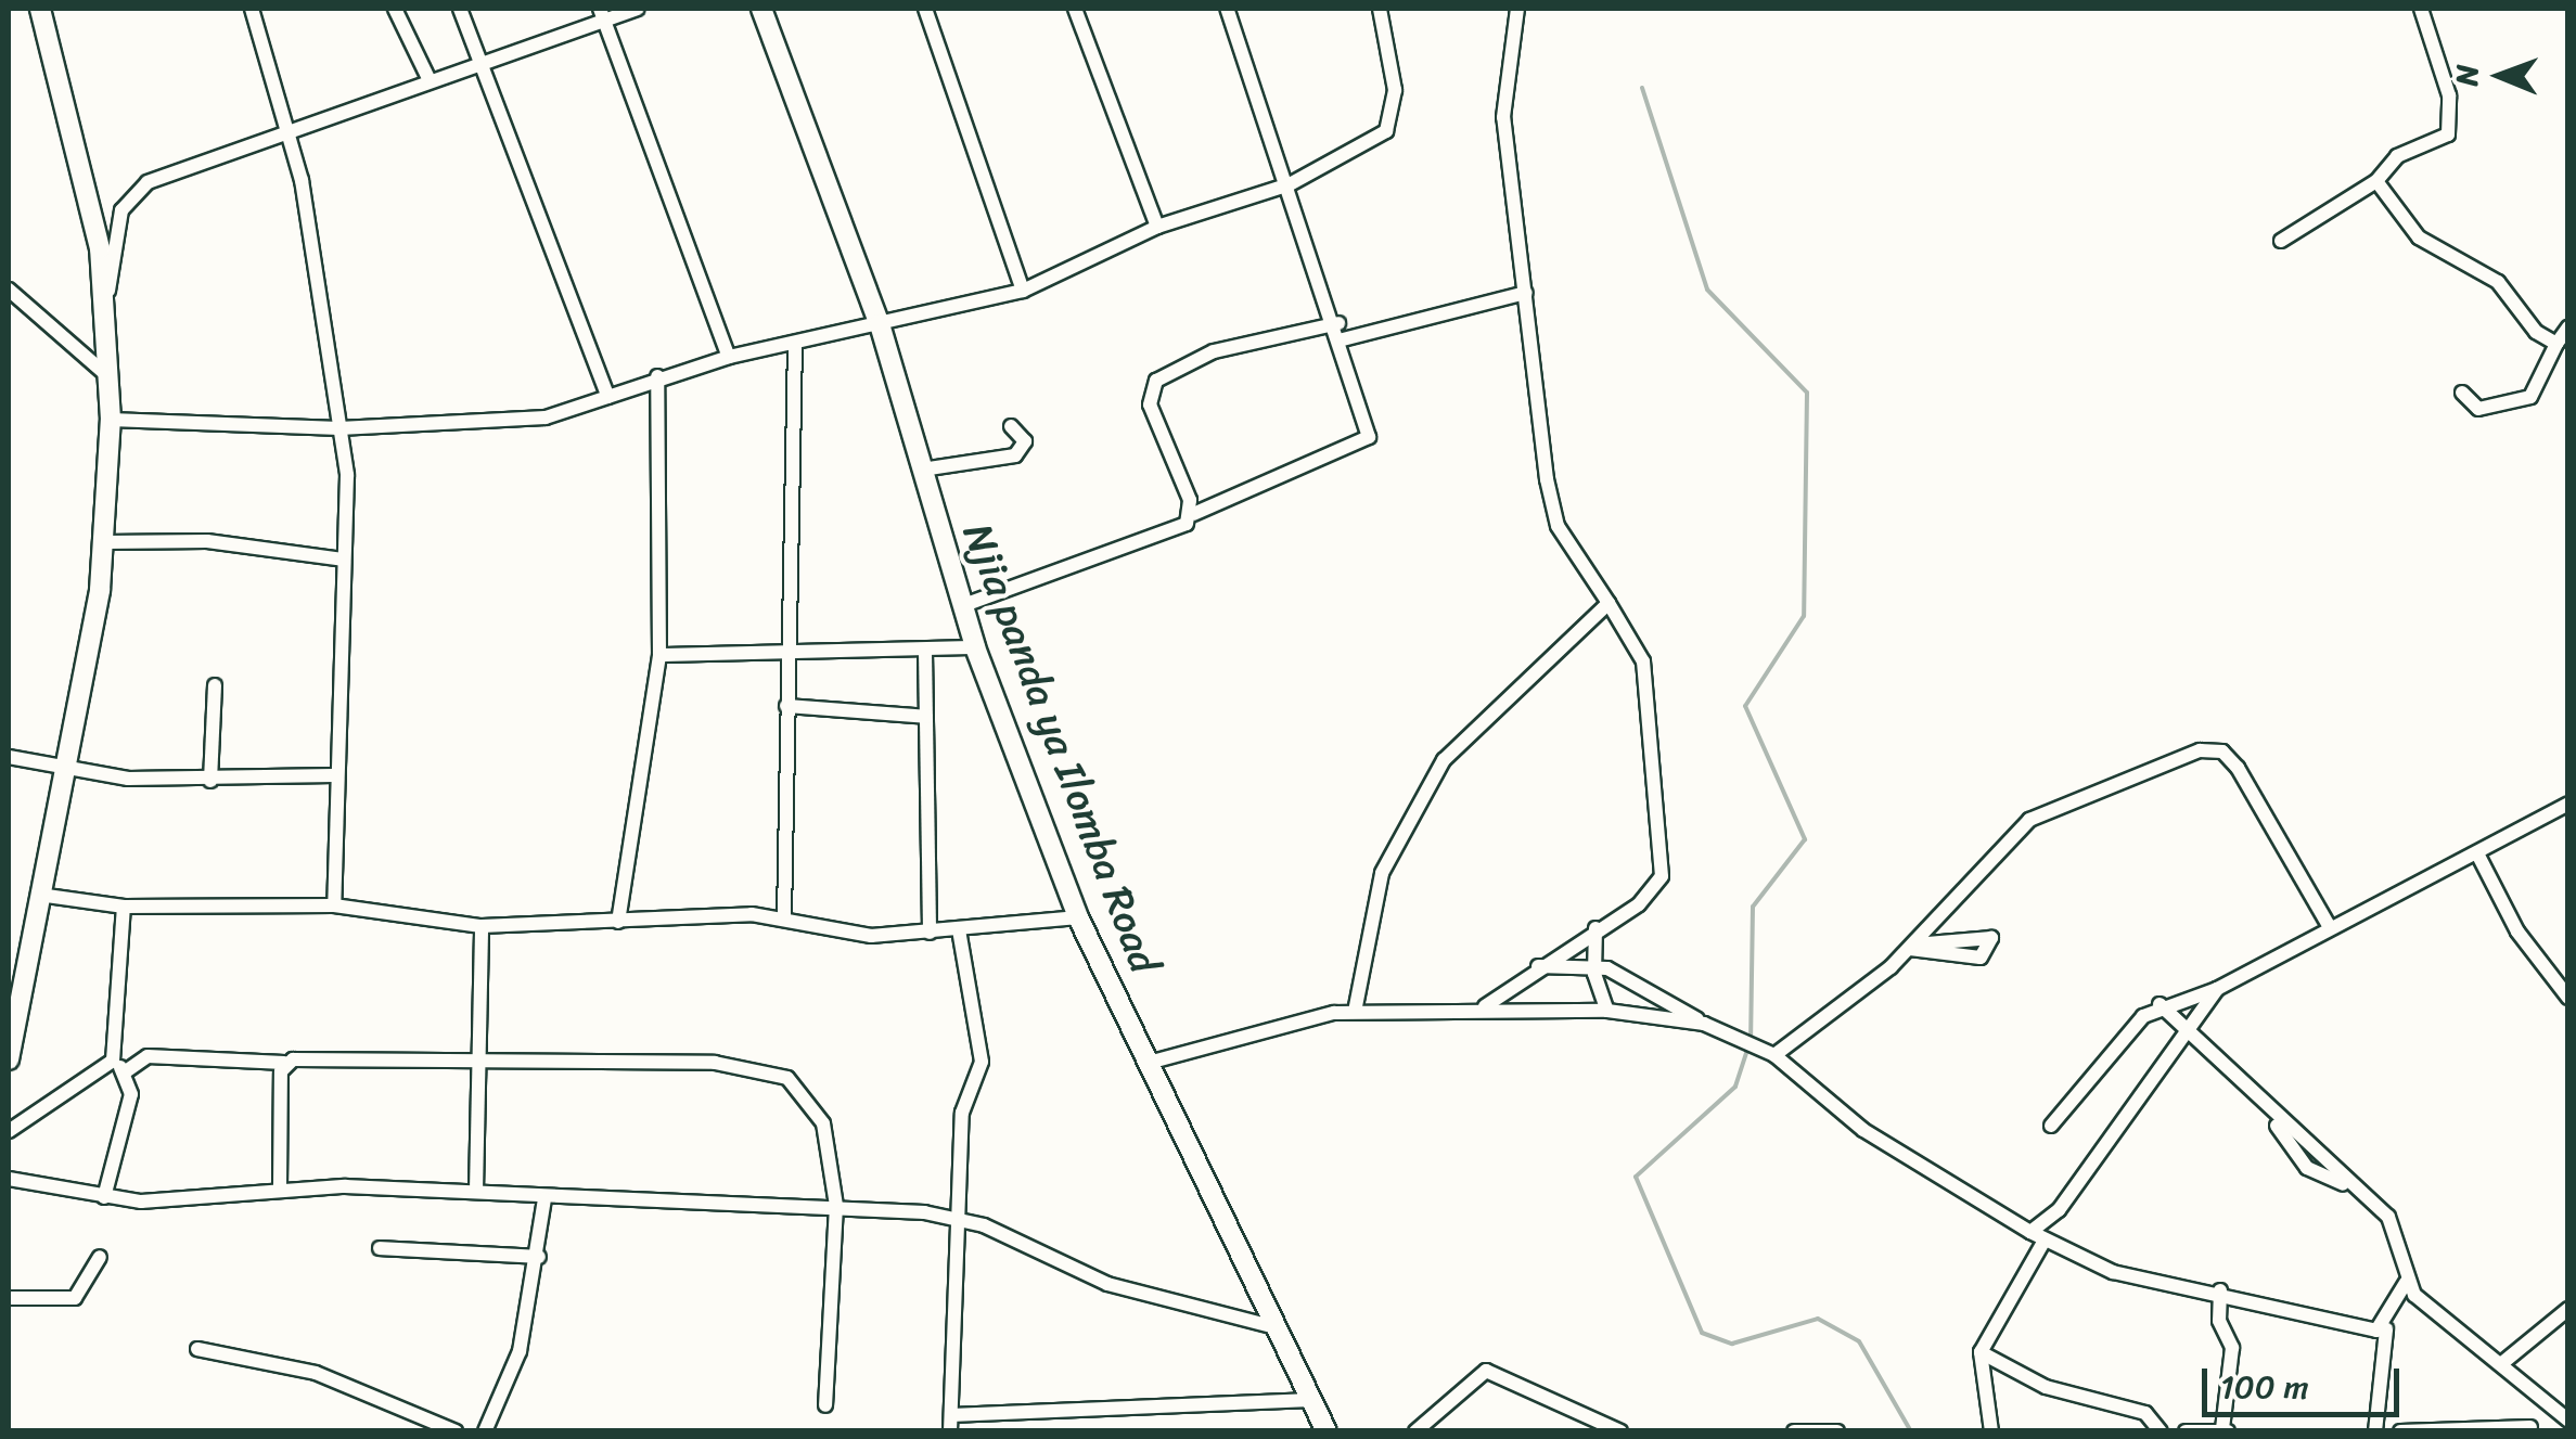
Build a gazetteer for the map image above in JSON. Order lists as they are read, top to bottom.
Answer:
{
  "streets": {
    "main road": ["Njia panda ya Ilomba Road"]
  },
  "scale_bar": "100 m",
  "north": "left"
}
